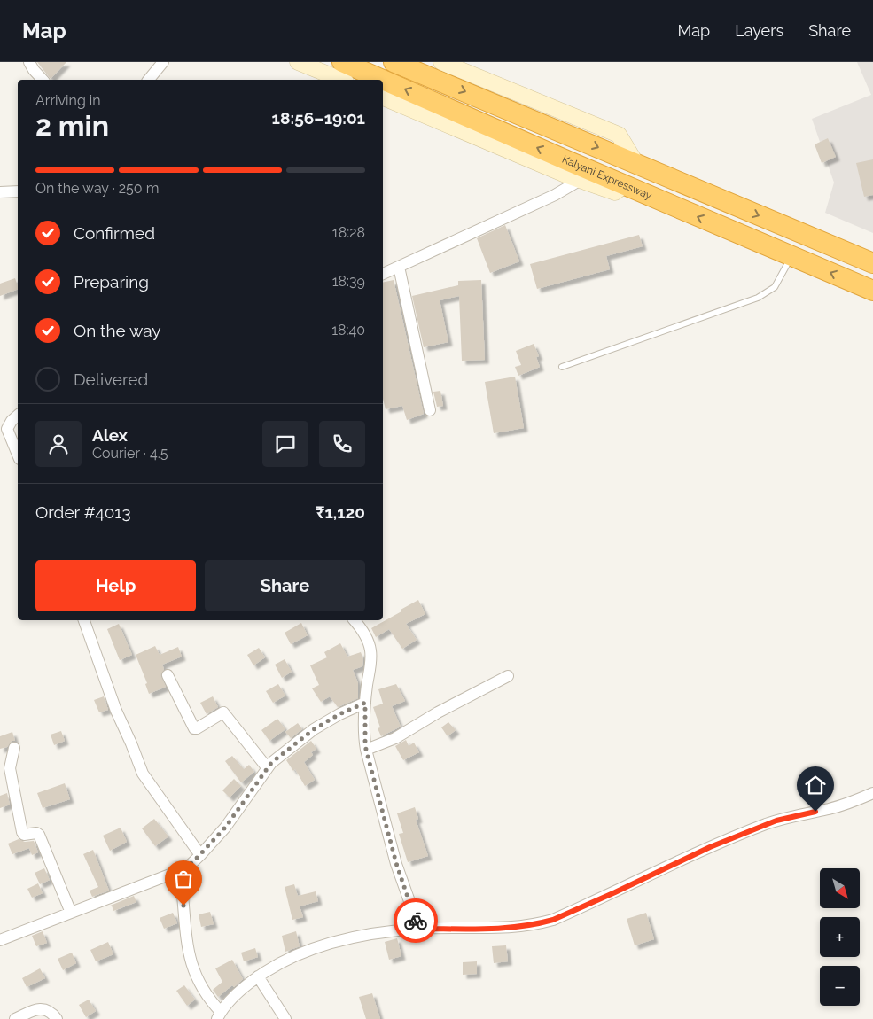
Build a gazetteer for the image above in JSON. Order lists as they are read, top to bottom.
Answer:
{
  "streets": {
    "highway": ["Kalyani Expressway"]
  },
  "north": "bottom right",
  "page": {
    "header": "Map",
    "nav": ["Map", "Layers", "Share"],
    "heading": ["2 min", "Arriving in", "18:56–19:01"],
    "panel": [
      "Alex",
      "Courier · 4.5",
      "Order #4013",
      "₹1,120"
    ],
    "bar": "On the way · 250 m",
    "list": [
      ["Confirmed", "18:28"],
      ["Preparing", "18:39"],
      ["On the way", "18:40"],
      "Delivered"
    ],
    "buttons": ["Help", "Share"],
    "map_buttons": ["+", "−"]
  }
}
